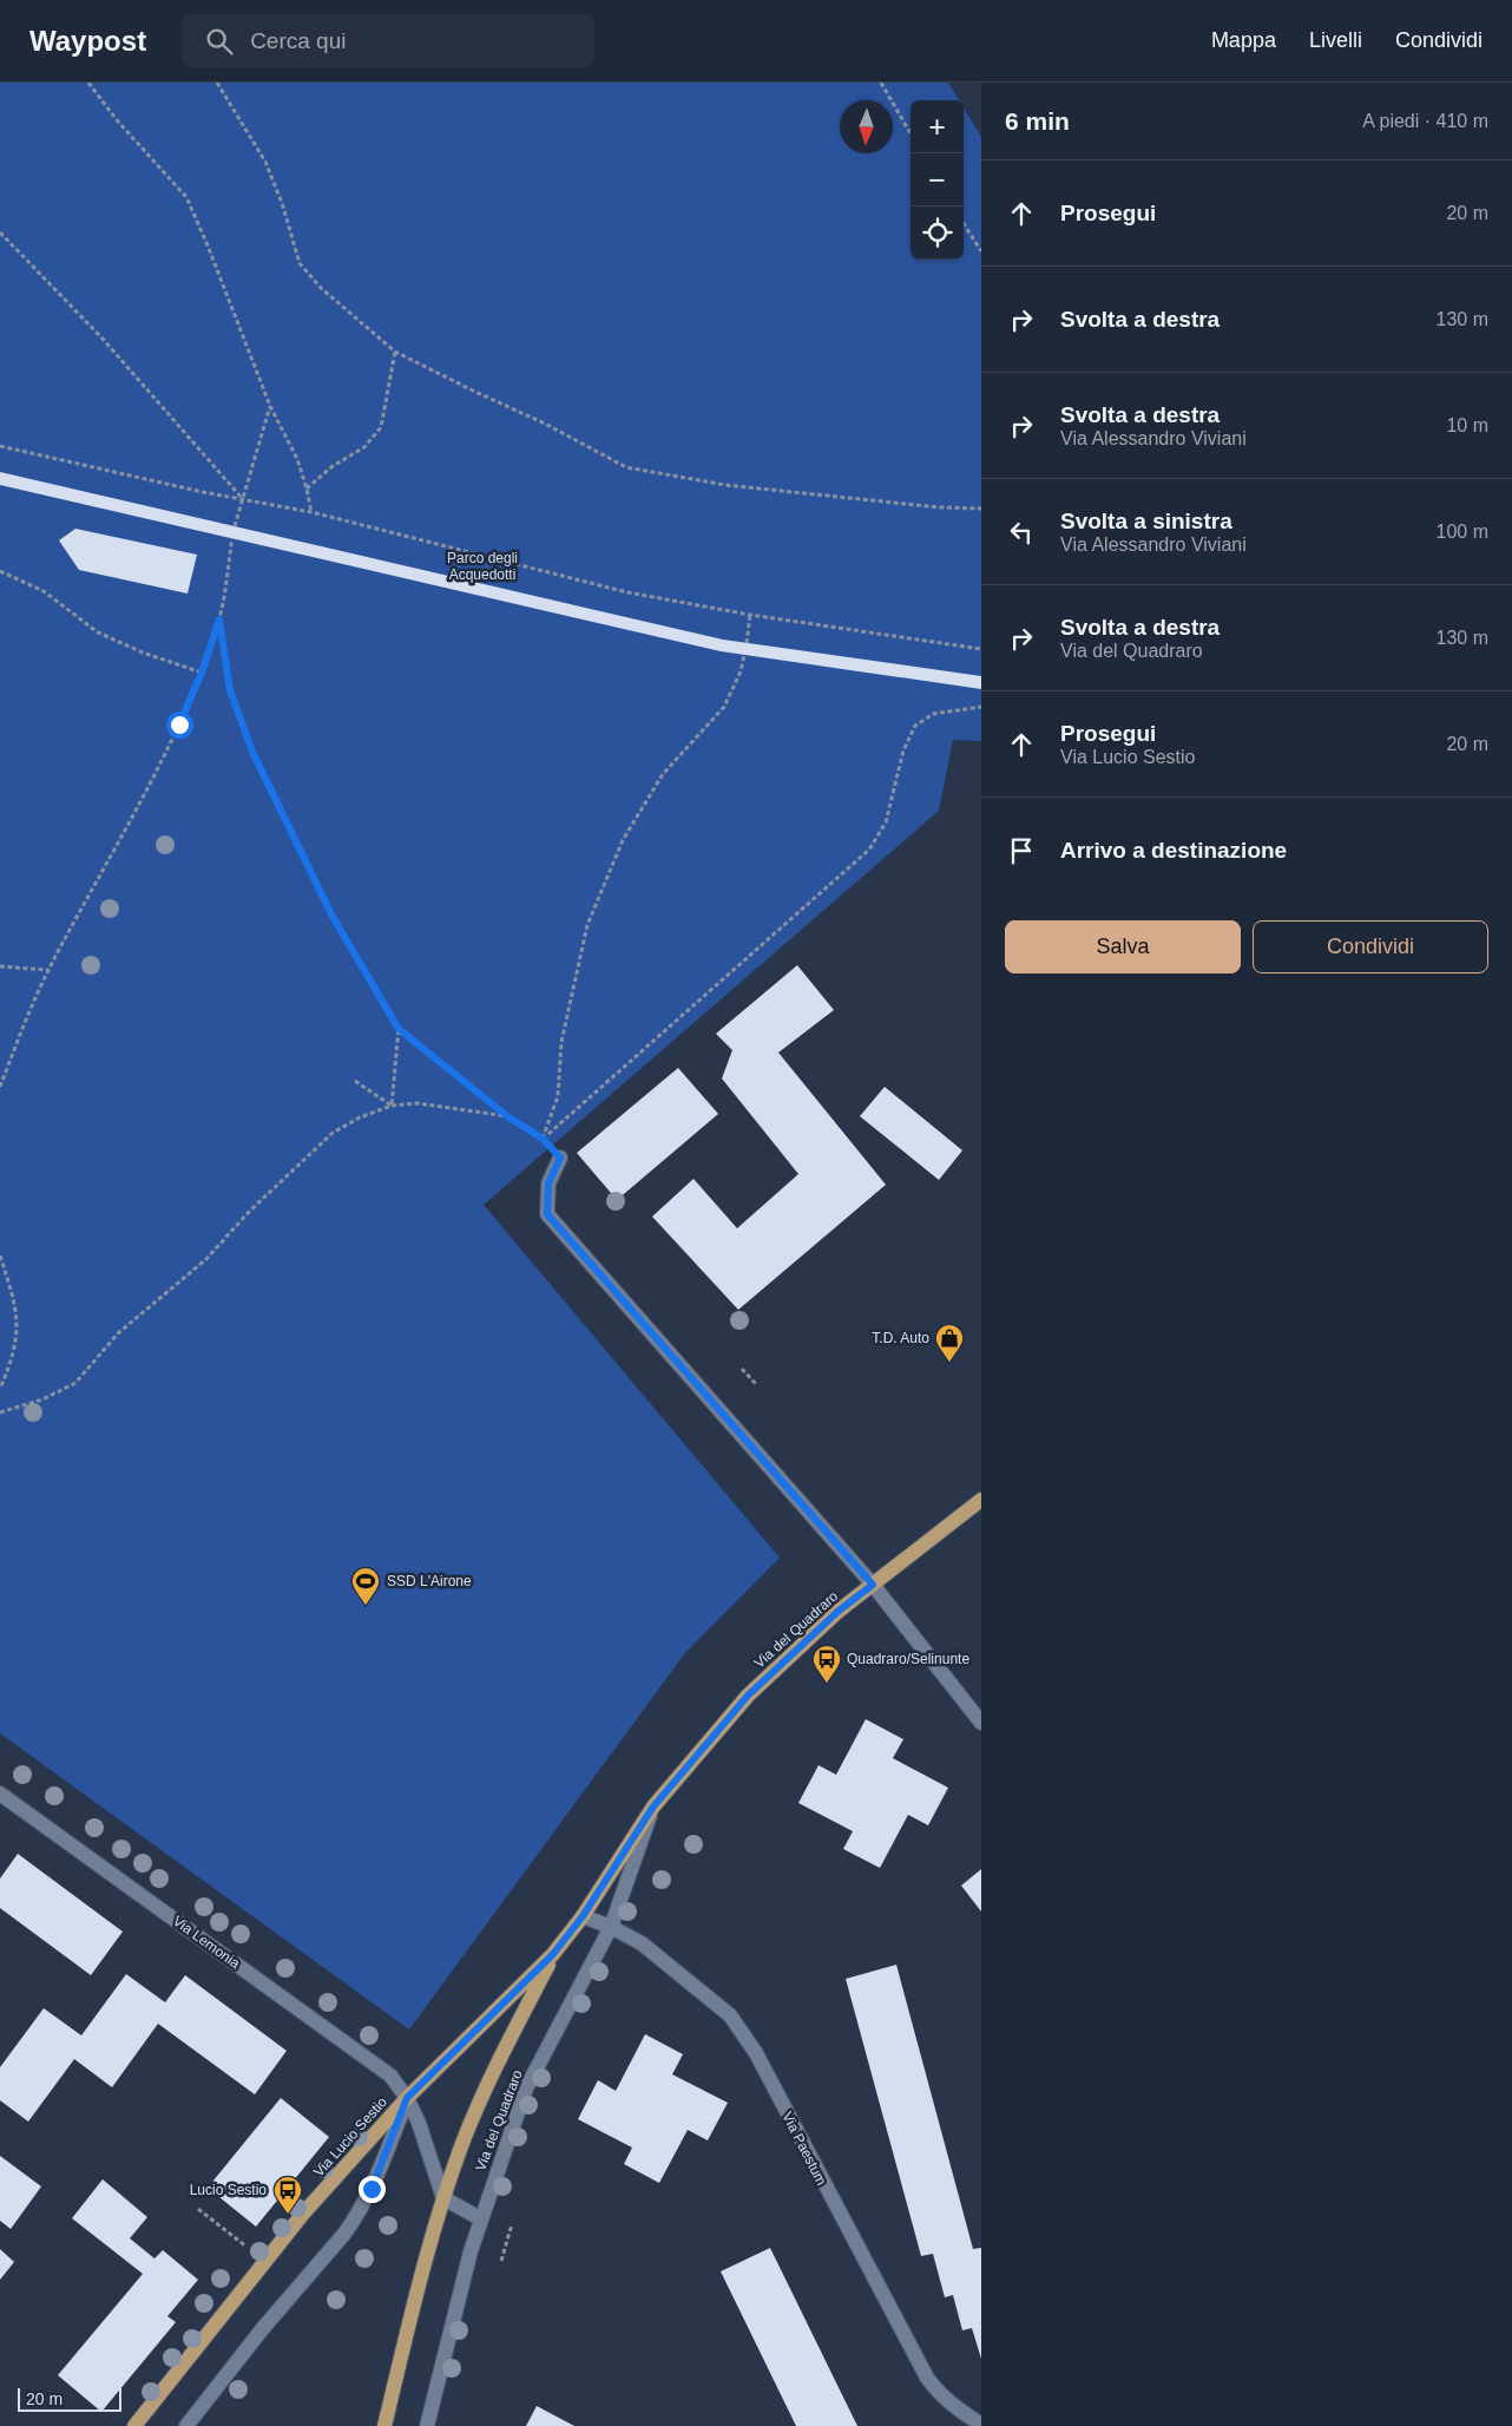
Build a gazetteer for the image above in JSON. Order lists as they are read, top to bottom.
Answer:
{
  "streets": {
    "main road": ["Via del Quadraro", "Via Lucio Sestio"],
    "street": ["Via Lemonia", "Via Paestum"]
  },
  "crossings": [
    ["Via del Quadraro", "Via Lemonia"],
    ["Via del Quadraro", "Via Lucio Sestio"],
    ["Via del Quadraro", "Via Paestum"],
    ["Via Lemonia", "Via Lucio Sestio"]
  ],
  "parks": ["Parco degli Acquedotti"],
  "places": {
    "shop": ["T.D. Auto"],
    "sports": ["SSD L'Airone"],
    "bus stop": ["Quadraro/Selinunte", "Lucio Sestio"]
  },
  "scale_bar": "20 m",
  "north": "bottom",
  "page": {
    "header": "Waypost",
    "search": "Cerca qui",
    "nav": ["Mappa", "Livelli", "Condividi"],
    "heading": ["6 min", "A piedi · 410 m"],
    "map_buttons": ["+", "−"],
    "list": [
      ["Prosegui", "20 m"],
      ["Svolta a destra", "130 m"],
      ["Svolta a destra", "Via Alessandro Viviani", "10 m"],
      ["Svolta a sinistra", "Via Alessandro Viviani", "100 m"],
      ["Svolta a destra", "Via del Quadraro", "130 m"],
      ["Prosegui", "Via Lucio Sestio", "20 m"],
      "Arrivo a destinazione"
    ],
    "buttons": ["Salva", "Condividi"],
    "scale": "20 m"
  }
}
